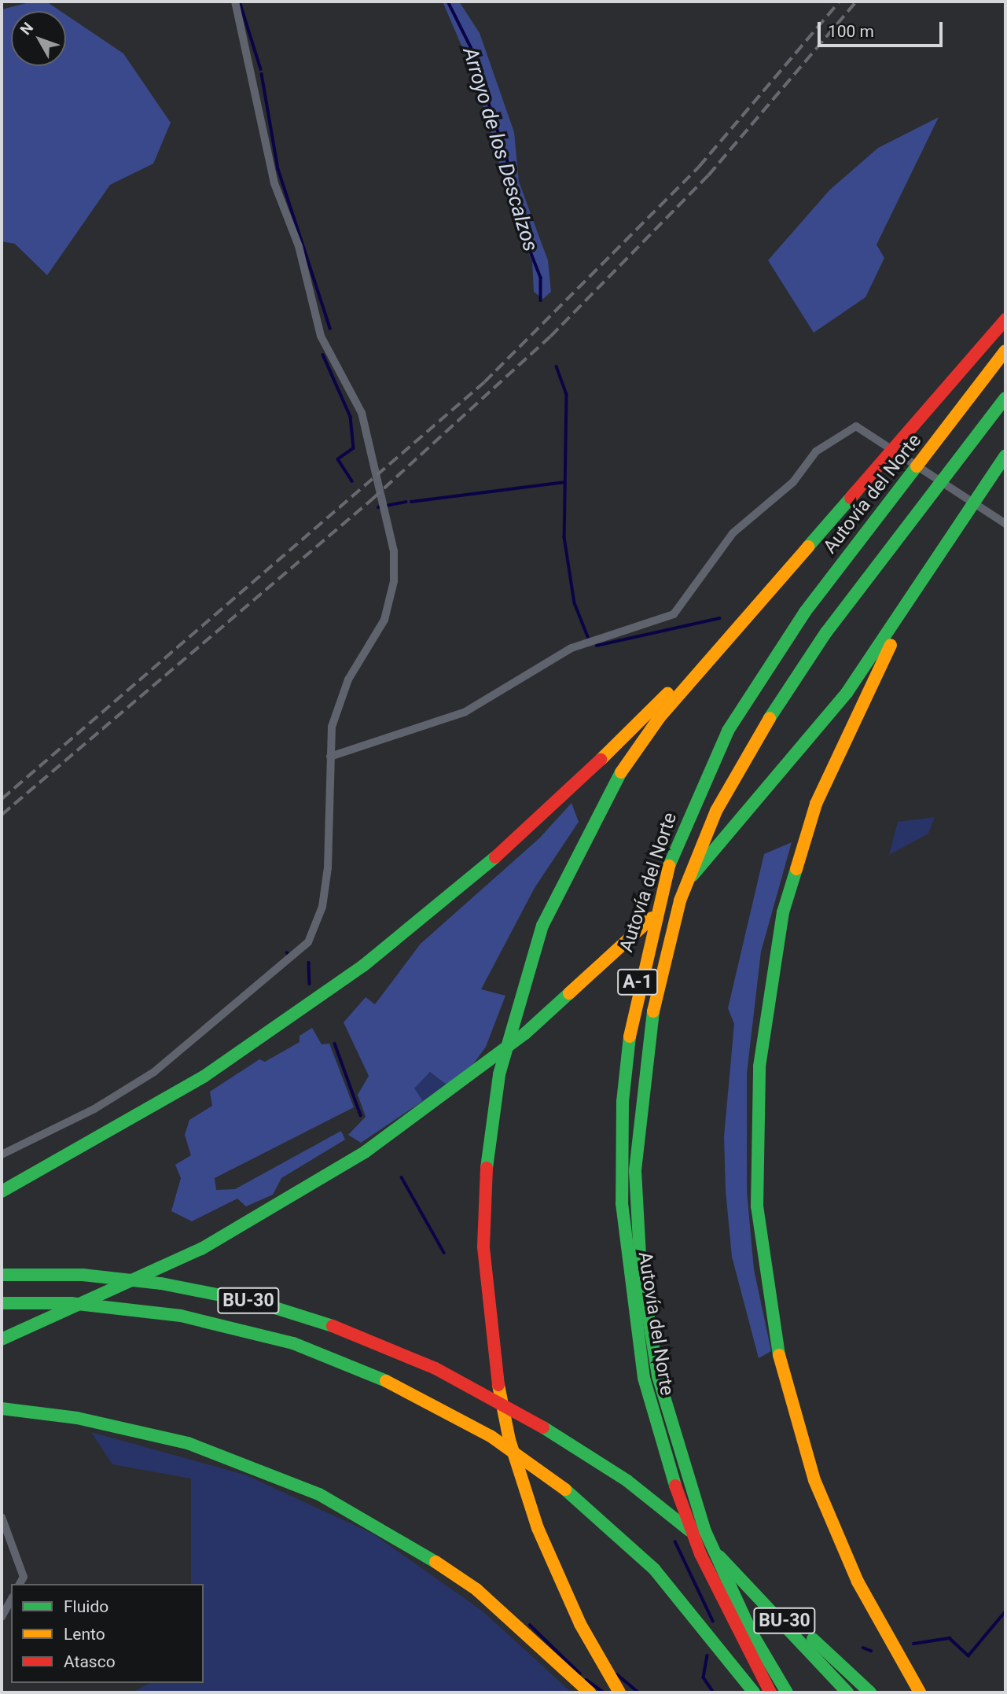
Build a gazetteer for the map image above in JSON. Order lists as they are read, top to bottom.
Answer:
{
  "streets": {
    "highway": ["Autovía del Norte", "A-1", "BU-30"]
  },
  "water": ["Arroyo de los Descalzos"],
  "legend": ["Fluido", "Lento", "Atasco"],
  "scale_bar": "100 m",
  "north": "top left"
}
